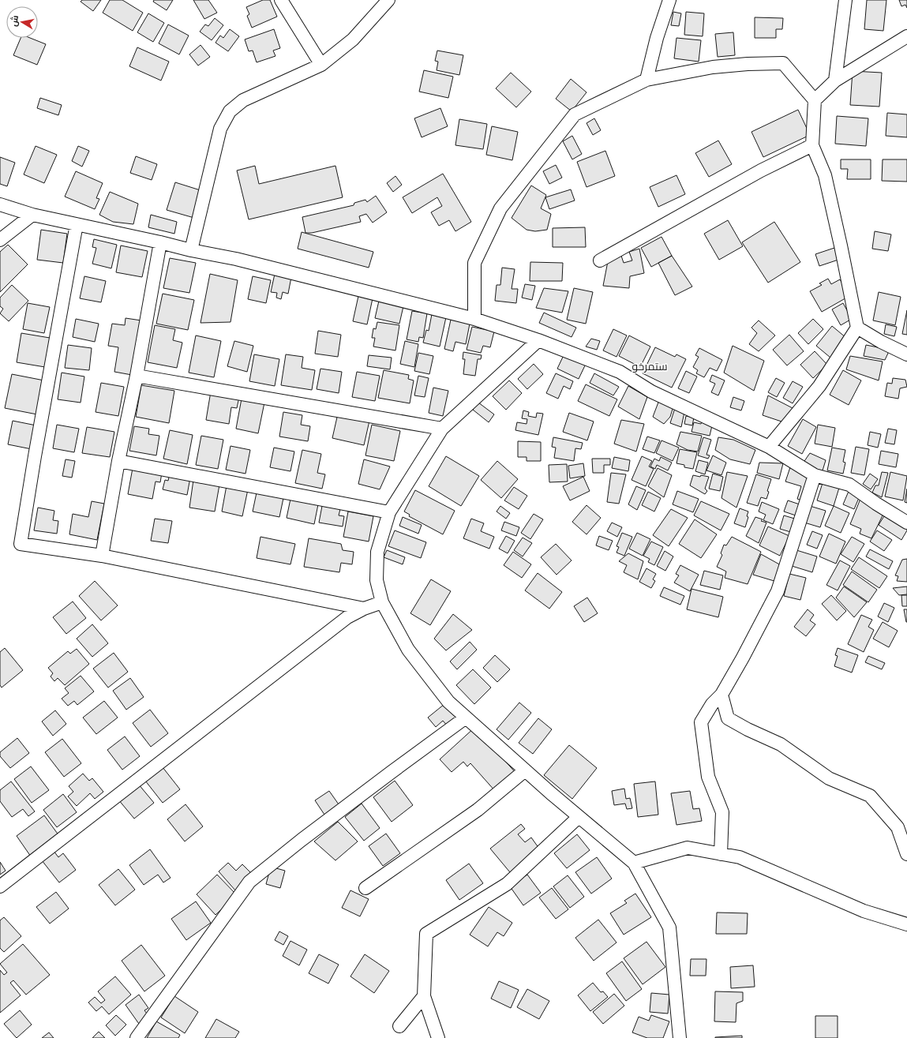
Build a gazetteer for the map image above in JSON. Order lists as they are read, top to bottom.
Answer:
{
  "districts": ["ستمرخو"],
  "north": "left"
}
